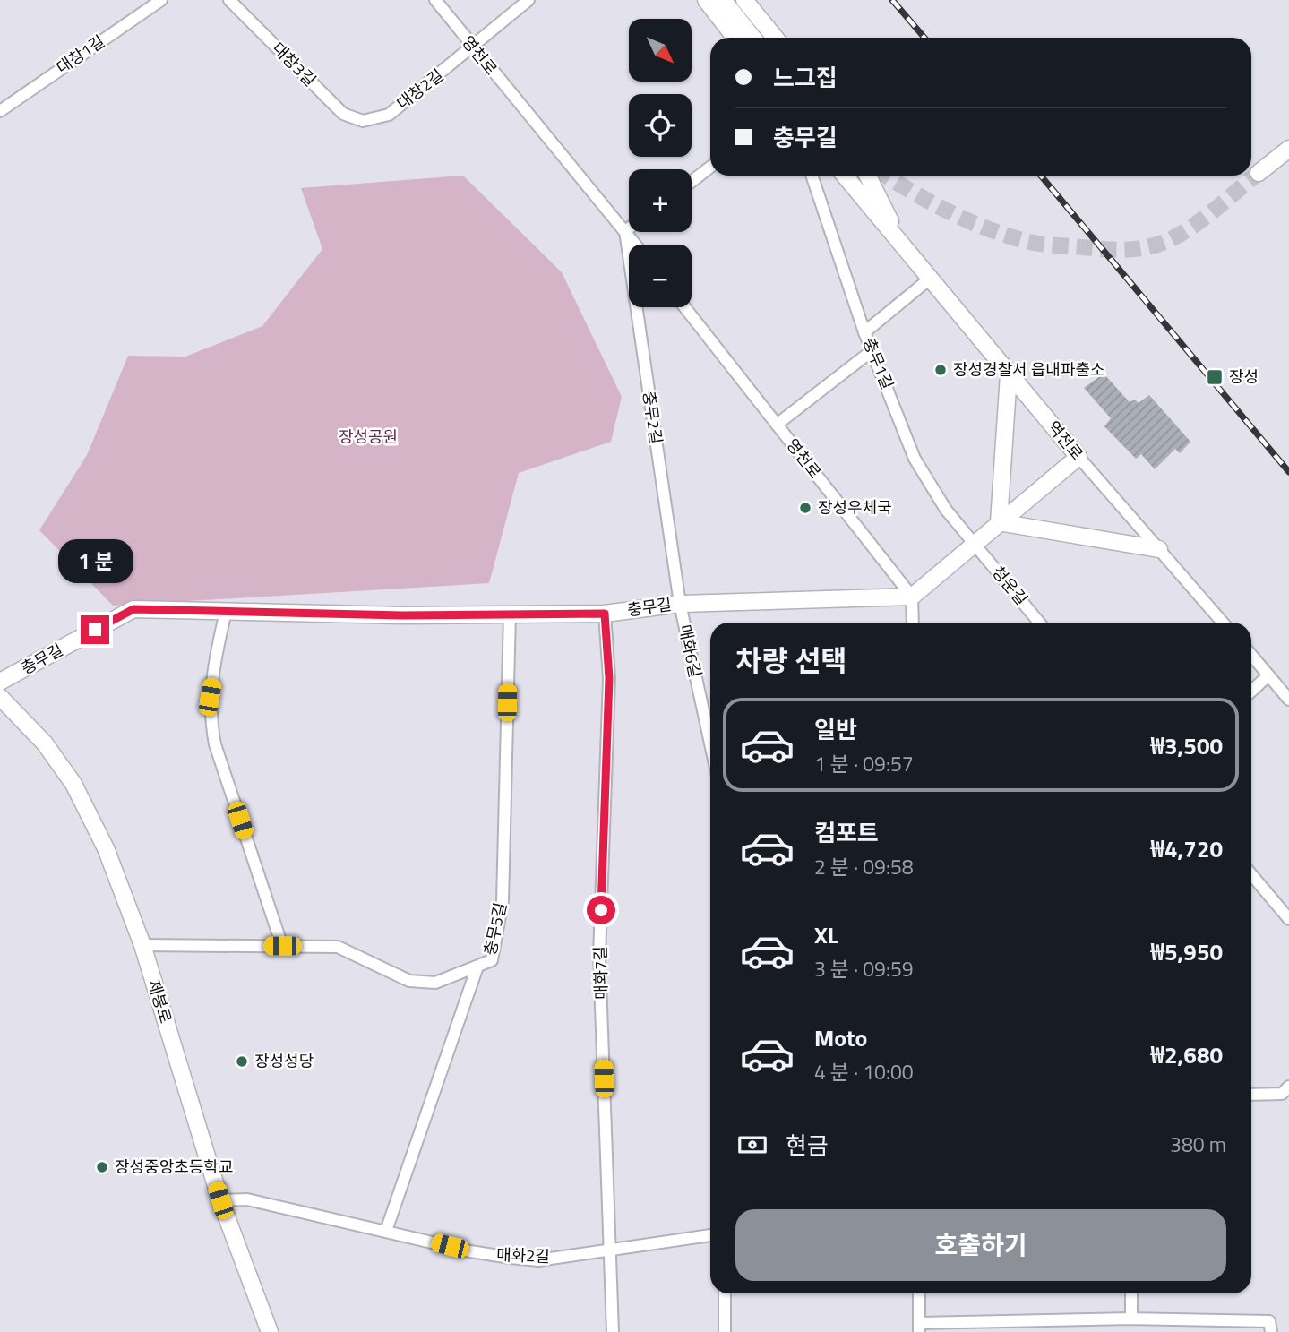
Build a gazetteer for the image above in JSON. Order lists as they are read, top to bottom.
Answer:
{
  "streets": {
    "street": [
      "대창1길",
      "영천로",
      "대창3길",
      "대창2길",
      "충무1길",
      "충무2길",
      "역전로",
      "청운길",
      "충무길",
      "매화6길",
      "충무5길",
      "매화7길",
      "제봉로",
      "매화2길"
    ]
  },
  "crossings": [
    ["영천로", "대창2길"],
    ["영천로", "충무2길"],
    ["영천로", "충무길"],
    ["대창3길", "대창2길"],
    ["충무1길", "청운길"],
    ["충무2길", "충무길"],
    ["충무2길", "매화6길"],
    ["충무길", "매화6길"],
    ["충무길", "충무5길"],
    ["충무길", "매화7길"],
    ["충무5길", "제봉로"],
    ["매화7길", "매화2길"],
    ["제봉로", "매화2길"]
  ],
  "parks": ["장성공원"],
  "places": {
    "other": [
      "장성경찰서 읍내파출소",
      "장성우체국",
      "장성성당",
      "장성중앙초등학교"
    ],
    "transit": ["장성"]
  },
  "north": "bottom right",
  "page": {
    "map_buttons": ["+", "−"],
    "banner": ["느그집", "충무길"],
    "bubble": "1 분",
    "heading": "차량 선택",
    "list": [
      {
        "name": "일반",
        "note": "1 분 · 09:57",
        "value": "₩3,500"
      },
      {
        "name": "컴포트",
        "note": "2 분 · 09:58",
        "value": "₩4,720"
      },
      {
        "name": "XL",
        "note": "3 분 · 09:59",
        "value": "₩5,950"
      },
      {
        "name": "Moto",
        "note": "4 분 · 10:00",
        "value": "₩2,680"
      }
    ],
    "pay": ["현금", "380 m"],
    "buttons": "호출하기"
  }
}
